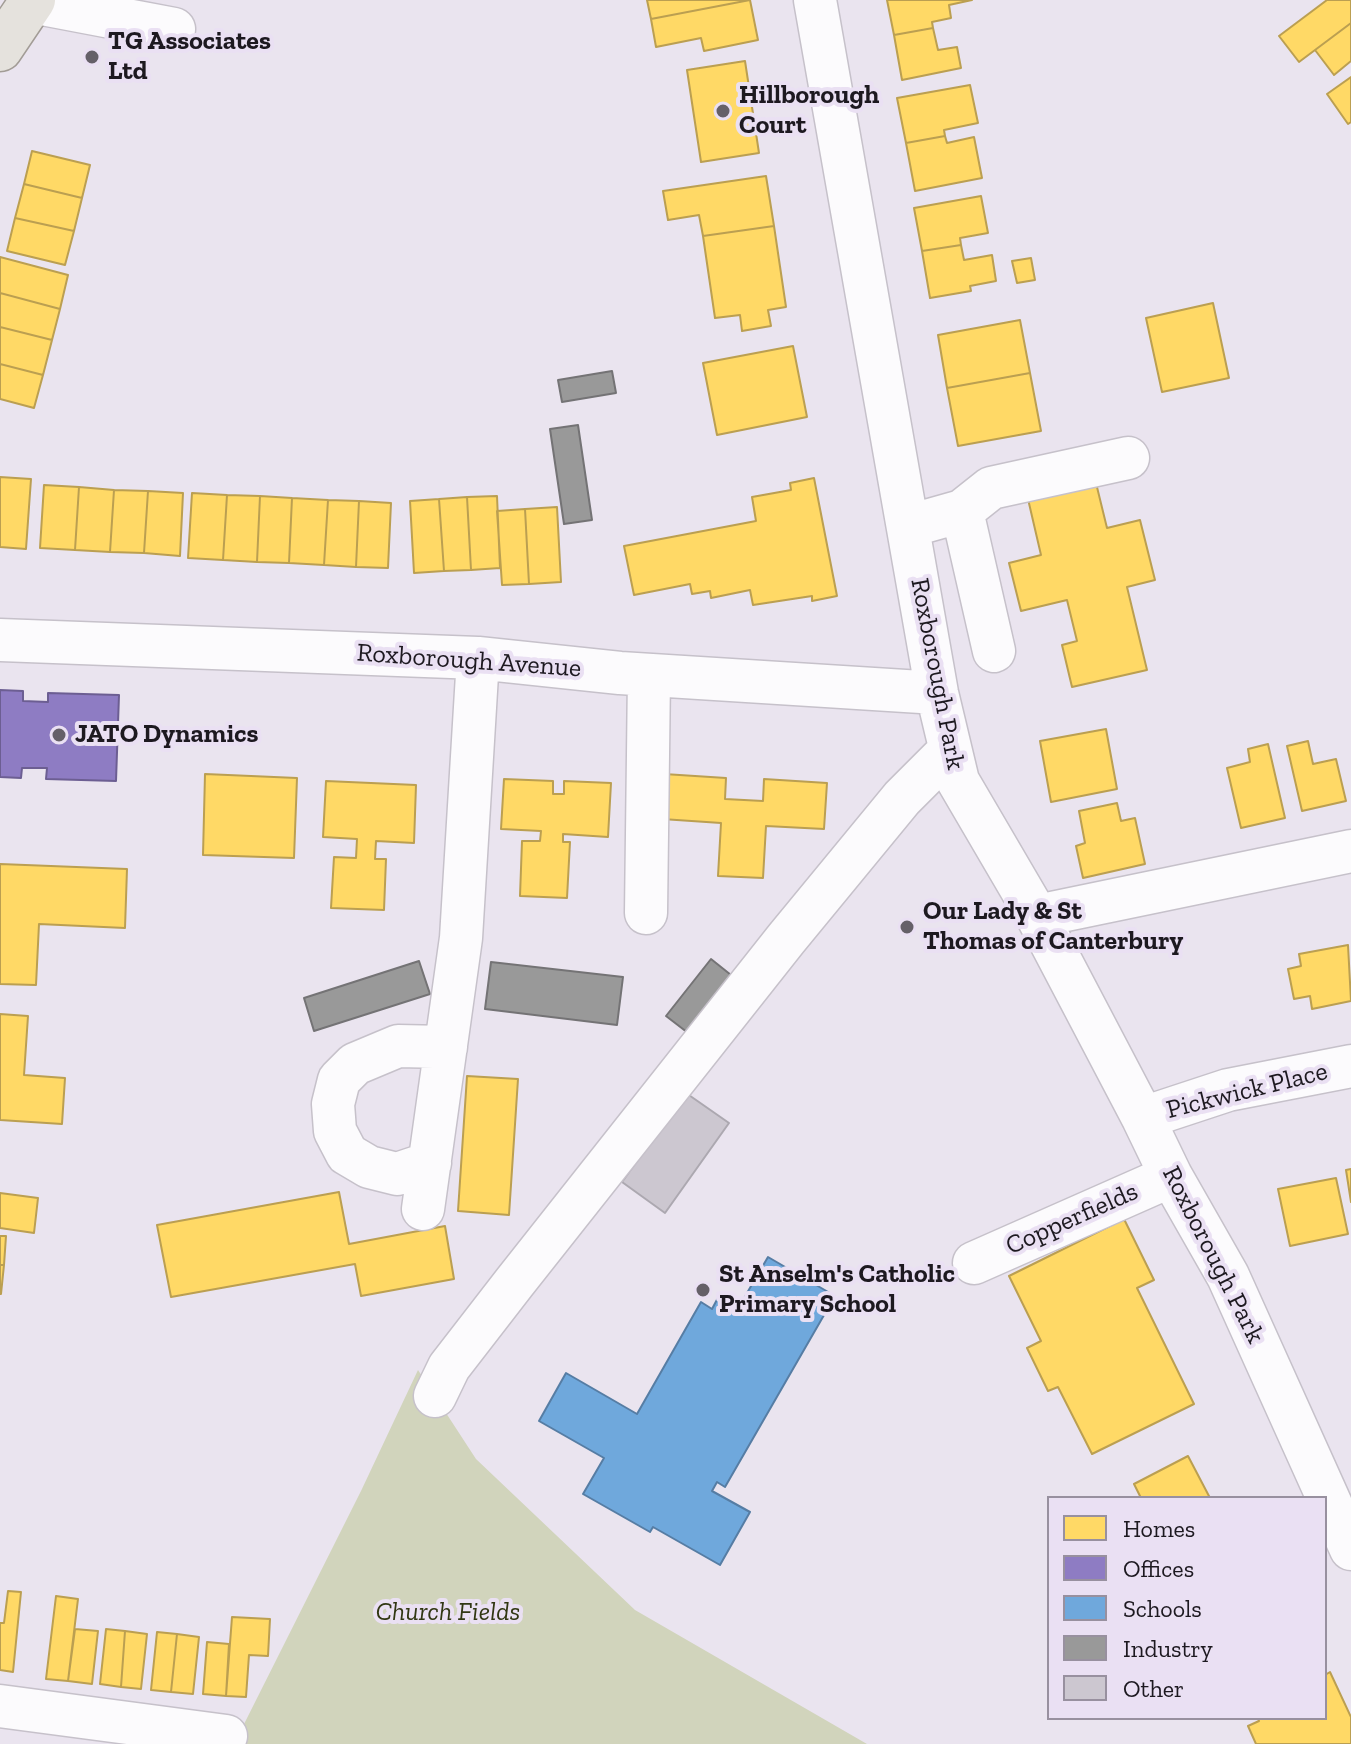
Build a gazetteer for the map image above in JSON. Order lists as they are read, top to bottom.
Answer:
{
  "streets": {
    "street": [
      "Roxborough Avenue",
      "Roxborough Park",
      "Pickwick Place",
      "Copperfields"
    ]
  },
  "crossings": [
    ["Roxborough Avenue", "Roxborough Park"],
    ["Roxborough Park", "Pickwick Place"],
    ["Roxborough Park", "Copperfields"]
  ],
  "parks": ["Church Fields"],
  "places": [
    "TG Associates Ltd",
    "Hillborough Court",
    "JATO Dynamics",
    "Our Lady & St Thomas of Canterbury",
    "St Anselm's Catholic Primary School"
  ],
  "legend": [
    "Homes",
    "Offices",
    "Schools",
    "Industry",
    "Other"
  ]
}
